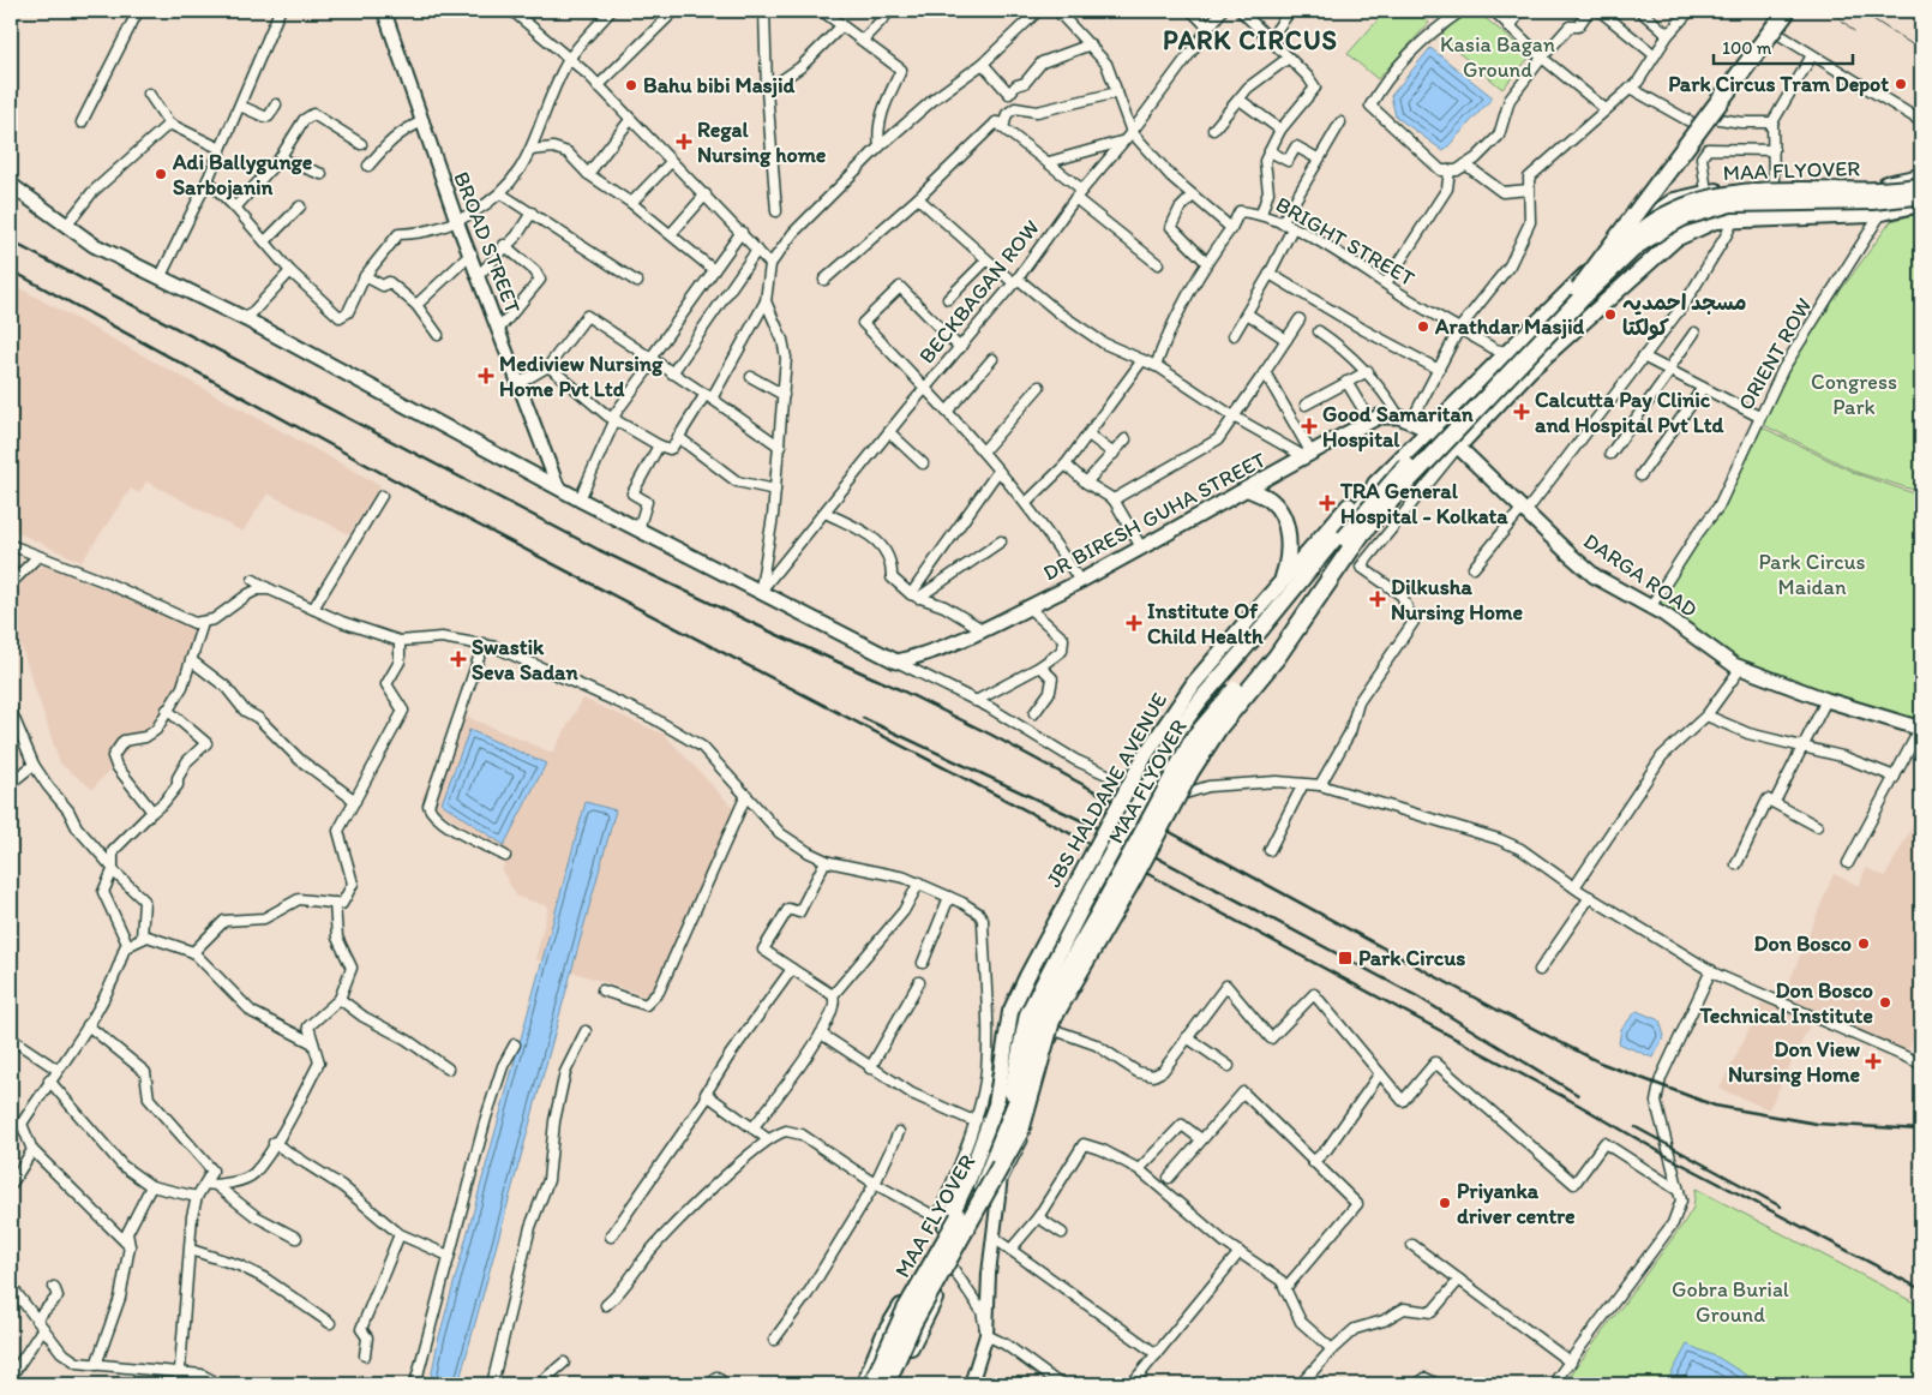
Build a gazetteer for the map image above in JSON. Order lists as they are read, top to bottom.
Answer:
{
  "streets": {
    "highway": ["MAA FLYOVER"],
    "main road": ["DR BIRESH GUHA STREET", "DARGA ROAD", "JBS HALDANE AVENUE"],
    "street": [
      "BRIGHT STREET",
      "BROAD STREET",
      "BECKBAGAN ROW",
      "ORIENT ROW"
    ]
  },
  "crossings": [
    ["MAA FLYOVER", "JBS HALDANE AVENUE"],
    ["BRIGHT STREET", "JBS HALDANE AVENUE"],
    ["ORIENT ROW", "DARGA ROAD"]
  ],
  "districts": ["PARK CIRCUS"],
  "parks": [
    "Kasia Bagan Ground",
    "Congress Park",
    "Park Circus Maidan",
    "Gobra Burial Ground"
  ],
  "places": {
    "other": [
      "Park Circus Tram Depot",
      "Bahu bibi Masjid",
      "Adi Ballygunge Sarbojanin",
      "مسجد احمدیہ کولکتا",
      "Arathdar Masjid",
      "Don Bosco",
      "Don Bosco Technical Institute",
      "Priyanka driver centre"
    ],
    "health": [
      "Regal Nursing home",
      "Mediview Nursing Home Pvt Ltd",
      "Calcutta Pay Clinic and Hospital Pvt Ltd",
      "Good Samaritan Hospital",
      "TRA General Hospital - Kolkata",
      "Dilkusha Nursing Home",
      "Institute Of Child Health",
      "Swastik Seva Sadan",
      "Don View Nursing Home"
    ],
    "transit": ["Park Circus"]
  },
  "scale_bar": "100 m"
}
